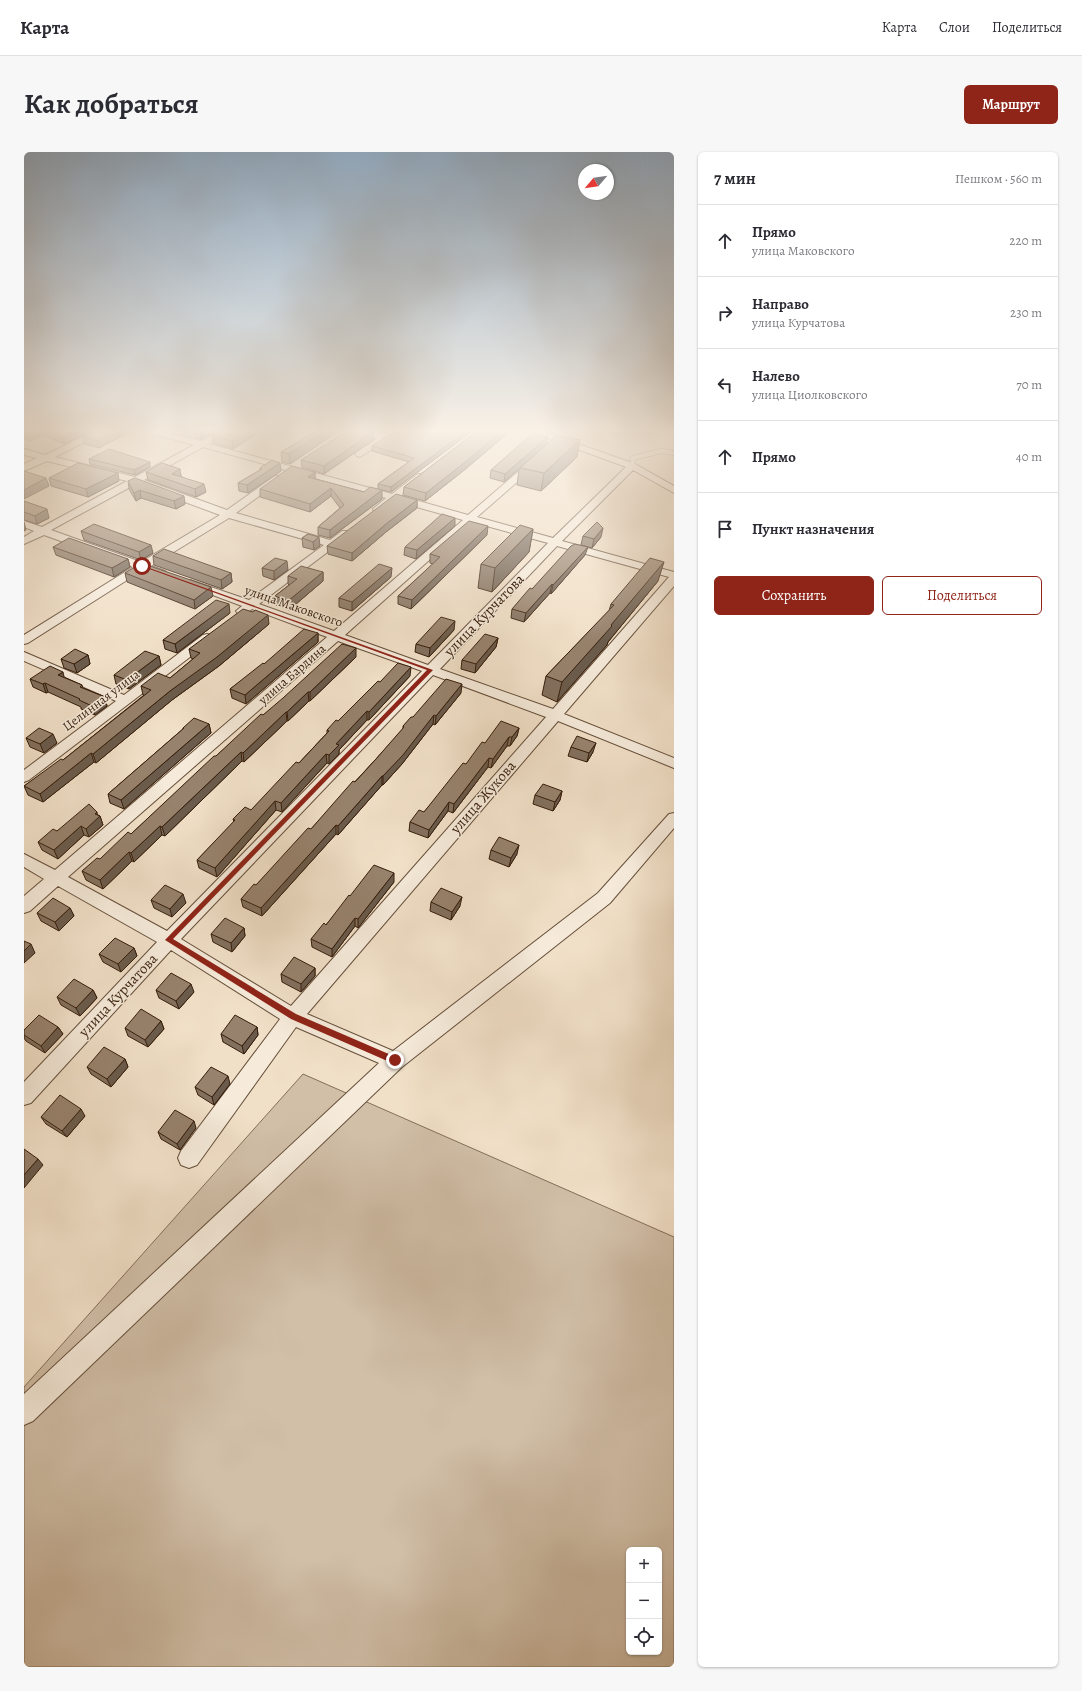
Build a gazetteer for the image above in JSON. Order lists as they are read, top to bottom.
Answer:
{
  "streets": {
    "street": [
      "улица Маковского",
      "улица Курчатова",
      "улица Бардина",
      "Целинная улица",
      "улица Жукова"
    ]
  },
  "crossings": [
    ["улица Маковского", "улица Курчатова"],
    ["улица Маковского", "улица Бардина"],
    ["улица Маковского", "улица Жукова"]
  ],
  "north": "bottom left",
  "page": {
    "header": "Карта",
    "nav": ["Карта", "Слои", "Поделиться"],
    "title": "Как добраться",
    "buttons": [
      "Маршрут",
      ["Сохранить", "Поделиться"]
    ],
    "heading": ["7 мин", "Пешком · 560 m"],
    "list": [
      ["Прямо", "улица Маковского", "220 m"],
      ["Направо", "улица Курчатова", "230 m"],
      ["Налево", "улица Циолковского", "70 m"],
      ["Прямо", "40 m"],
      "Пункт назначения"
    ],
    "map_buttons": ["+", "−"]
  }
}
